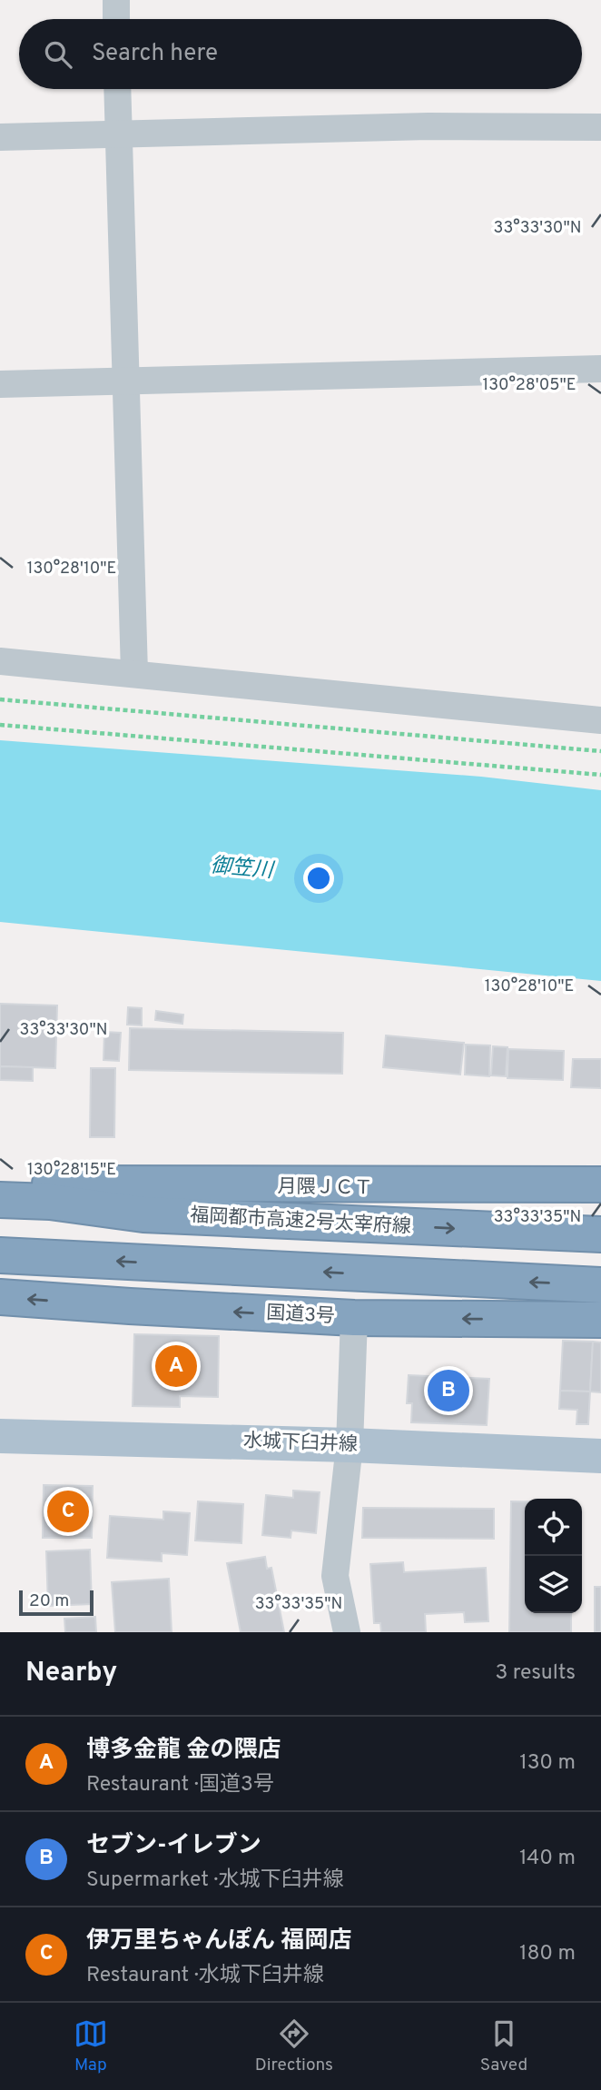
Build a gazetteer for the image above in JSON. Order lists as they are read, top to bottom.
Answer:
{
  "streets": {
    "highway": ["月隈ＪＣＴ", "福岡都市高速2号太宰府線", "国道3号"],
    "main road": ["水城下臼井線"]
  },
  "crossings": [
    ["月隈ＪＣＴ", "福岡都市高速2号太宰府線"]
  ],
  "water": ["御笠川"],
  "scale_bar": "20 m",
  "page": {
    "search": "Search here",
    "pins": ["A", "B", "C"],
    "scale": "20 m",
    "heading": ["Nearby", "3 results"],
    "list": [
      {
        "mark": "A",
        "name": "博多金龍 金の隈店",
        "note": "Restaurant · 国道3号",
        "value": "130 m"
      },
      {
        "mark": "B",
        "name": "セブン-イレブン",
        "note": "Supermarket · 水城下臼井線",
        "value": "140 m"
      },
      {
        "mark": "C",
        "name": "伊万里ちゃんぽん 福岡店",
        "note": "Restaurant · 水城下臼井線",
        "value": "180 m"
      }
    ],
    "nav": ["Map", "Directions", "Saved"]
  },
  "coordinates": [
    "33°33'30\"N",
    "130°28'05\"E",
    "130°28'10\"E",
    "130°28'15\"E",
    "33°33'35\"N"
  ]
}
